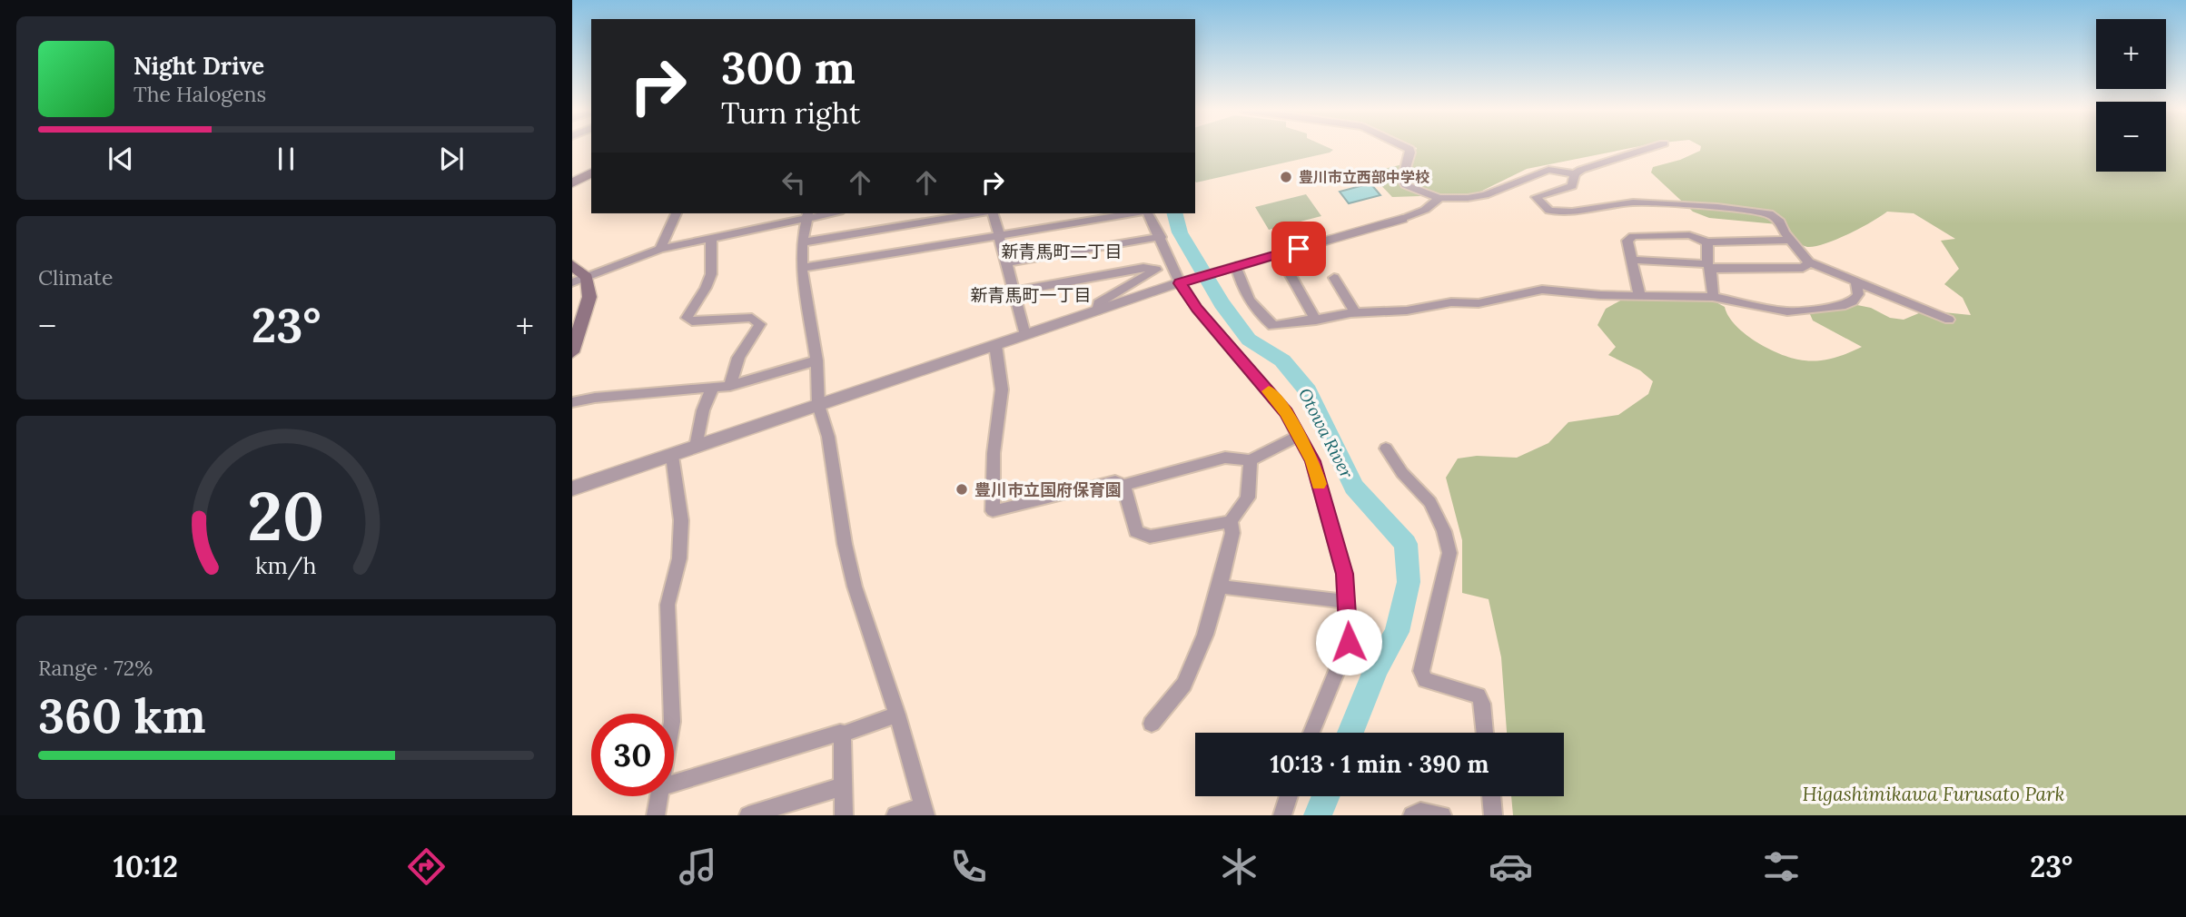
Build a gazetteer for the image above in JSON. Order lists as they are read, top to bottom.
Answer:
{
  "districts": ["新青馬町二丁目", "新青馬町一丁目"],
  "water": ["Otowa River"],
  "parks": ["Higashimikawa Furusato Park"],
  "places": ["豊川市立西部中学校", "豊川市立国府保育園"],
  "page": {
    "map_buttons": ["+", "−"],
    "turn": ["300 m", "Turn right"],
    "song": ["Night Drive", "The Halogens"],
    "tile": [
      "Climate",
      ["Range · 72%", "360 km"]
    ],
    "heat": ["−", "23°", "+"],
    "limit": "30",
    "trip": "10:13 · 1 min · 390 m",
    "tabs": ["10:12", "23°"],
    "gauge": ["20", "km/h"]
  }
}
